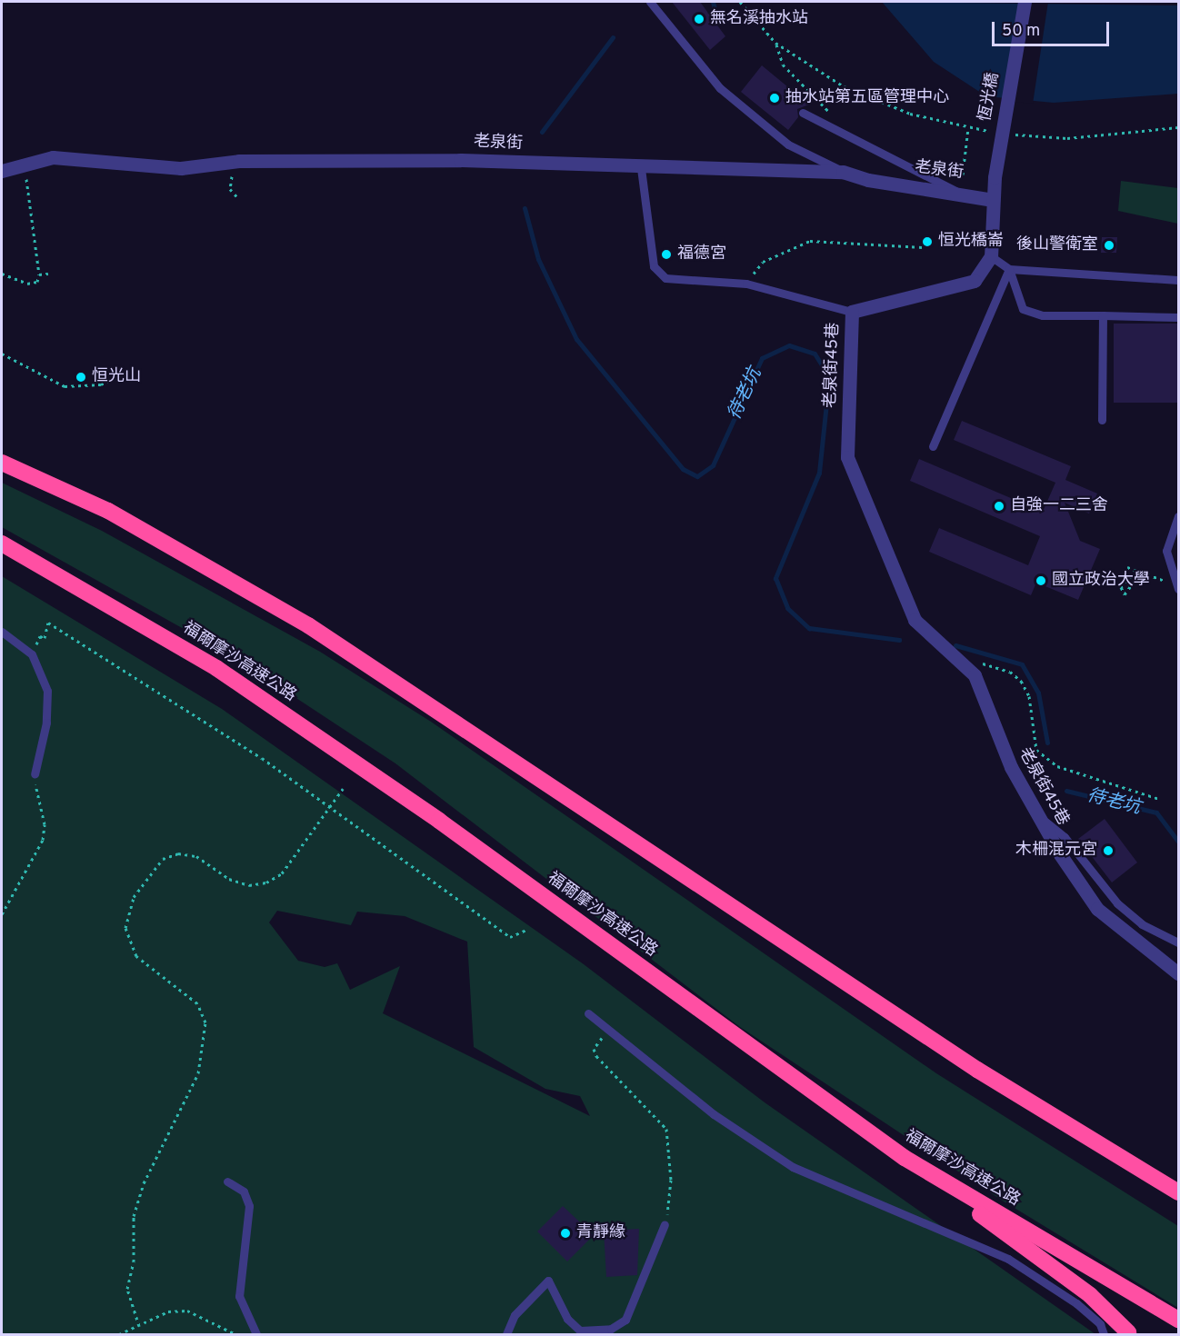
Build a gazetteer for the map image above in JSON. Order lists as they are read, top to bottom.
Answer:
{
  "streets": {
    "highway": ["福爾摩沙高速公路"],
    "street": ["恆光橋", "老泉街", "老泉街45巷"]
  },
  "crossings": [
    ["恆光橋", "老泉街"]
  ],
  "water": ["待老坑"],
  "places": [
    "無名溪抽水站",
    "抽水站第五區管理中心",
    "恒光橋崙",
    "後山警衛室",
    "福德宮",
    "恒光山",
    "自強一二三舍",
    "國立政治大學",
    "木柵混元宮",
    "青靜緣"
  ],
  "scale_bar": "50 m"
}
